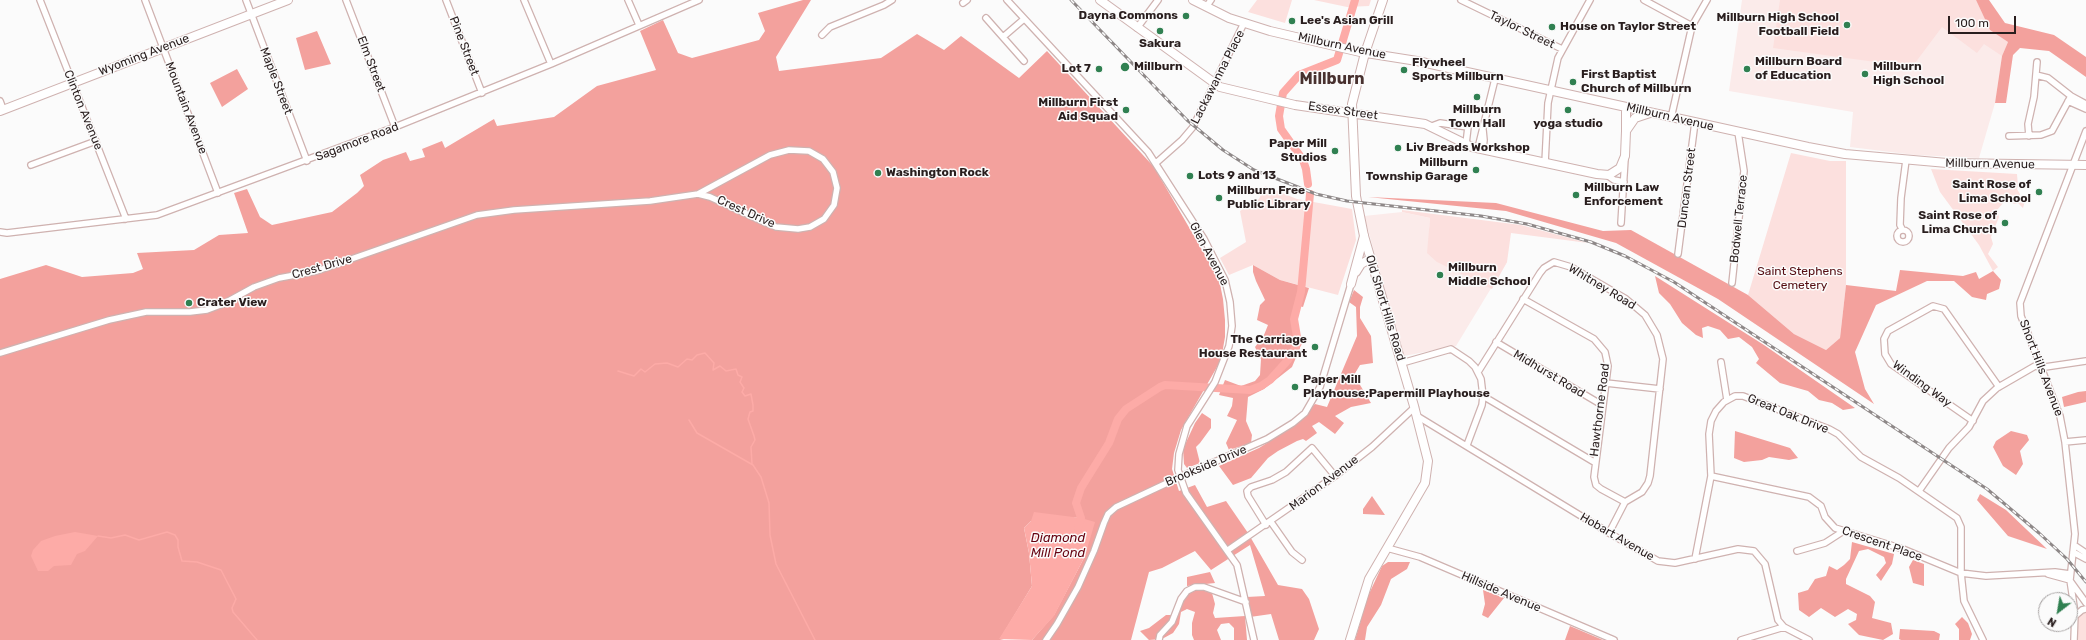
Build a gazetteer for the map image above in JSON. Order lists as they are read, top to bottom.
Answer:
{
  "streets": {
    "main road": [
      "Millburn Avenue",
      "Wyoming Avenue",
      "Essex Street",
      "Old Short Hills Road",
      "Brookside Drive"
    ],
    "street": [
      "Taylor Street",
      "Pine Street",
      "Elm Street",
      "Lackawanna Place",
      "Maple Street",
      "Mountain Avenue",
      "Clinton Avenue",
      "Sagamore Road",
      "Duncan Street",
      "Crest Drive",
      "Bodwell Terrace",
      "Glen Avenue",
      "Whitney Road",
      "Short Hills Avenue",
      "Midhurst Road",
      "Winding Way",
      "Hawthorne Road",
      "Great Oak Drive",
      "Marion Avenue",
      "Hobart Avenue",
      "Crescent Place",
      "Hillside Avenue"
    ]
  },
  "crossings": [
    ["Pine Street", "Sagamore Road"],
    ["Millburn Avenue", "Lackawanna Place"],
    ["Millburn Avenue", "Duncan Street"],
    ["Millburn Avenue", "Bodwell Terrace"],
    ["Millburn Avenue", "Old Short Hills Road"],
    ["Millburn Avenue", "Short Hills Avenue"],
    ["Wyoming Avenue", "Maple Street"],
    ["Wyoming Avenue", "Mountain Avenue"],
    ["Wyoming Avenue", "Clinton Avenue"],
    ["Elm Street", "Sagamore Road"],
    ["Lackawanna Place", "Essex Street"],
    ["Lackawanna Place", "Glen Avenue"],
    ["Maple Street", "Sagamore Road"],
    ["Mountain Avenue", "Sagamore Road"],
    ["Clinton Avenue", "Sagamore Road"],
    ["Essex Street", "Old Short Hills Road"],
    ["Glen Avenue", "Brookside Drive"],
    ["Glen Avenue", "Marion Avenue"],
    ["Whitney Road", "Midhurst Road"],
    ["Whitney Road", "Hawthorne Road"],
    ["Old Short Hills Road", "Brookside Drive"],
    ["Old Short Hills Road", "Marion Avenue"],
    ["Old Short Hills Road", "Hobart Avenue"],
    ["Old Short Hills Road", "Hillside Avenue"],
    ["Short Hills Avenue", "Crescent Place"],
    ["Midhurst Road", "Hawthorne Road"],
    ["Great Oak Drive", "Crescent Place"],
    ["Marion Avenue", "Hobart Avenue"]
  ],
  "districts": ["Millburn"],
  "water": ["Diamond Mill Pond"],
  "parks": ["Saint Stephens Cemetery"],
  "places": [
    "Dayna Commons",
    "Lee's Asian Grill",
    "Millburn High School Football Field",
    "House on Taylor Street",
    "Sakura",
    "Millburn",
    "Lot 7",
    "Millburn Board of Education",
    "Flywheel Sports Millburn",
    "Millburn High School",
    "First Baptist Church of Millburn",
    "Millburn Town Hall",
    "Millburn First Aid Squad",
    "yoga studio",
    "Liv Breads Workshop",
    "Paper Mill Studios",
    "Millburn Township Garage",
    "Washington Rock",
    "Lots 9 and 13",
    "Saint Rose of Lima School",
    "Millburn Law Enforcement",
    "Millburn Free Public Library",
    "Saint Rose of Lima Church",
    "Millburn Middle School",
    "Crater View",
    "The Carriage House Restaurant",
    "Paper Mill Playhouse;Papermill Playhouse"
  ],
  "scale_bar": "100 m",
  "north": "bottom left"
}
